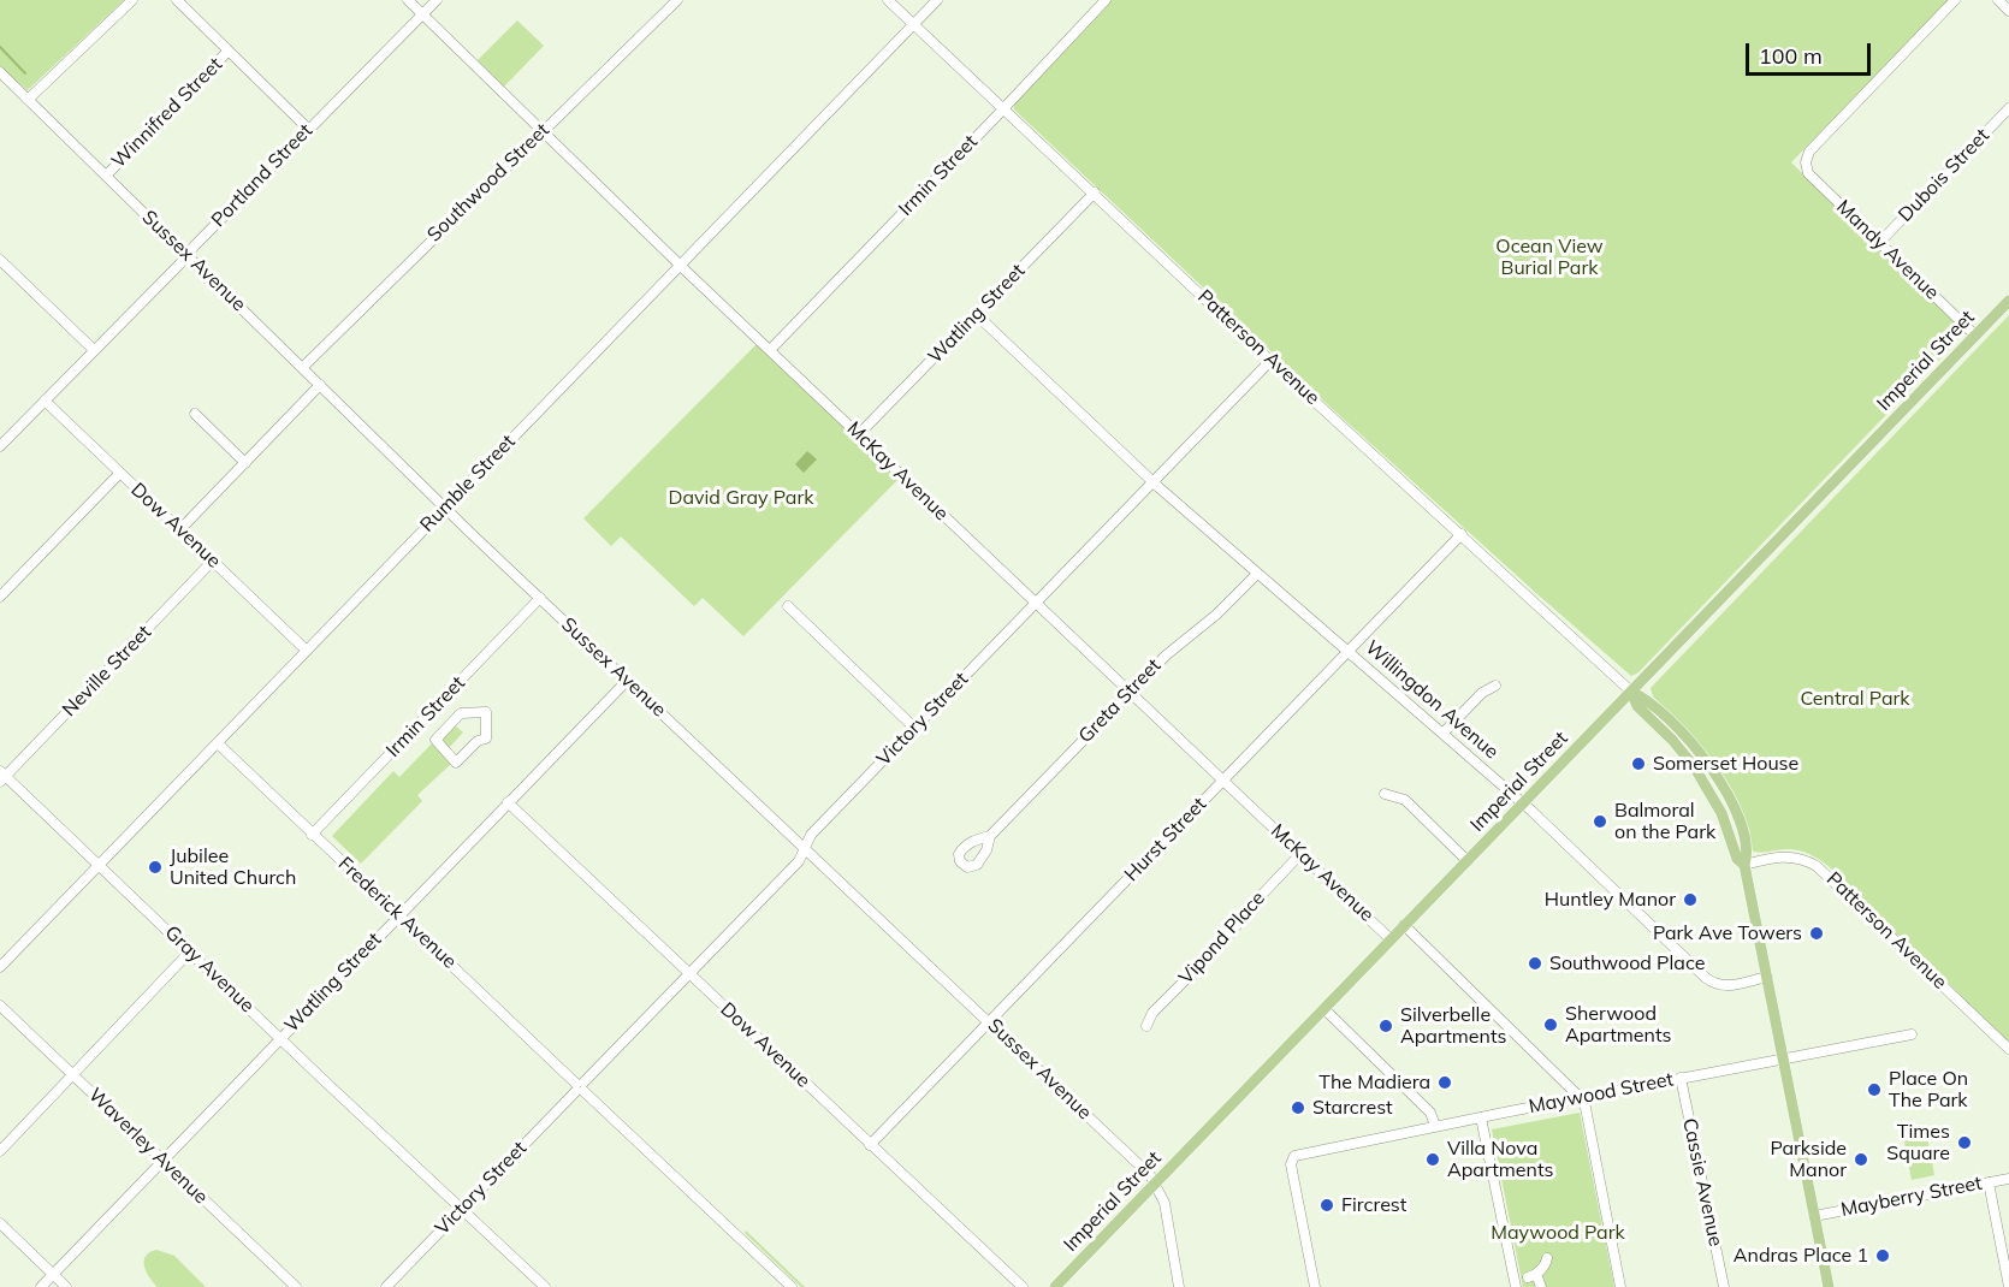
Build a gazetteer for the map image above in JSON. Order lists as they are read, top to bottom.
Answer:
{
  "streets": {
    "main road": ["Imperial Street"],
    "street": [
      "Winnifred Street",
      "Portland Street",
      "Irmin Street",
      "Dubois Street",
      "Southwood Street",
      "Mandy Avenue",
      "Sussex Avenue",
      "Watling Street",
      "Patterson Avenue",
      "McKay Avenue",
      "Rumble Street",
      "Dow Avenue",
      "Neville Street",
      "Willingdon Avenue",
      "Greta Street",
      "Victory Street",
      "Hurst Street",
      "Frederick Avenue",
      "Vipond Place",
      "Gray Avenue",
      "Maywood Street",
      "Waverley Avenue",
      "Cassie Avenue",
      "Mayberry Street"
    ]
  },
  "crossings": [
    ["Winnifred Street", "Sussex Avenue"],
    ["Portland Street", "Sussex Avenue"],
    ["Portland Street", "McKay Avenue"],
    ["Portland Street", "Dow Avenue"],
    ["Irmin Street", "Sussex Avenue"],
    ["Irmin Street", "Patterson Avenue"],
    ["Irmin Street", "McKay Avenue"],
    ["Irmin Street", "Frederick Avenue"],
    ["Dubois Street", "Mandy Avenue"],
    ["Southwood Street", "Sussex Avenue"],
    ["Southwood Street", "McKay Avenue"],
    ["Mandy Avenue", "Imperial Street"],
    ["Sussex Avenue", "Watling Street"],
    ["Sussex Avenue", "Imperial Street"],
    ["Sussex Avenue", "Rumble Street"],
    ["Sussex Avenue", "Victory Street"],
    ["Sussex Avenue", "Hurst Street"],
    ["Watling Street", "Patterson Avenue"],
    ["Watling Street", "McKay Avenue"],
    ["Watling Street", "Dow Avenue"],
    ["Watling Street", "Willingdon Avenue"],
    ["Watling Street", "Frederick Avenue"],
    ["Watling Street", "Gray Avenue"],
    ["Watling Street", "Waverley Avenue"],
    ["Patterson Avenue", "Imperial Street"],
    ["Patterson Avenue", "Rumble Street"],
    ["Patterson Avenue", "Victory Street"],
    ["Patterson Avenue", "Hurst Street"],
    ["Imperial Street", "McKay Avenue"],
    ["Imperial Street", "Willingdon Avenue"],
    ["McKay Avenue", "Rumble Street"],
    ["McKay Avenue", "Greta Street"],
    ["McKay Avenue", "Victory Street"],
    ["McKay Avenue", "Hurst Street"],
    ["McKay Avenue", "Vipond Place"],
    ["Rumble Street", "Dow Avenue"],
    ["Rumble Street", "Frederick Avenue"],
    ["Rumble Street", "Gray Avenue"],
    ["Dow Avenue", "Neville Street"],
    ["Dow Avenue", "Victory Street"],
    ["Dow Avenue", "Hurst Street"],
    ["Neville Street", "Gray Avenue"],
    ["Willingdon Avenue", "Greta Street"],
    ["Willingdon Avenue", "Victory Street"],
    ["Willingdon Avenue", "Hurst Street"],
    ["Victory Street", "Frederick Avenue"],
    ["Victory Street", "Gray Avenue"],
    ["Maywood Street", "Cassie Avenue"]
  ],
  "parks": [
    "Ocean View Burial Park",
    "David Gray Park",
    "Central Park",
    "Maywood Park"
  ],
  "places": [
    "Somerset House",
    "Balmoral on the Park",
    "Jubilee United Church",
    "Huntley Manor",
    "Park Ave Towers",
    "Southwood Place",
    "Sherwood Apartments",
    "Silverbelle Apartments",
    "The Madiera",
    "Place On The Park",
    "Starcrest",
    "Times Square",
    "Villa Nova Apartments",
    "Parkside Manor",
    "Fircrest",
    "Andras Place 1"
  ],
  "scale_bar": "100 m"
}
